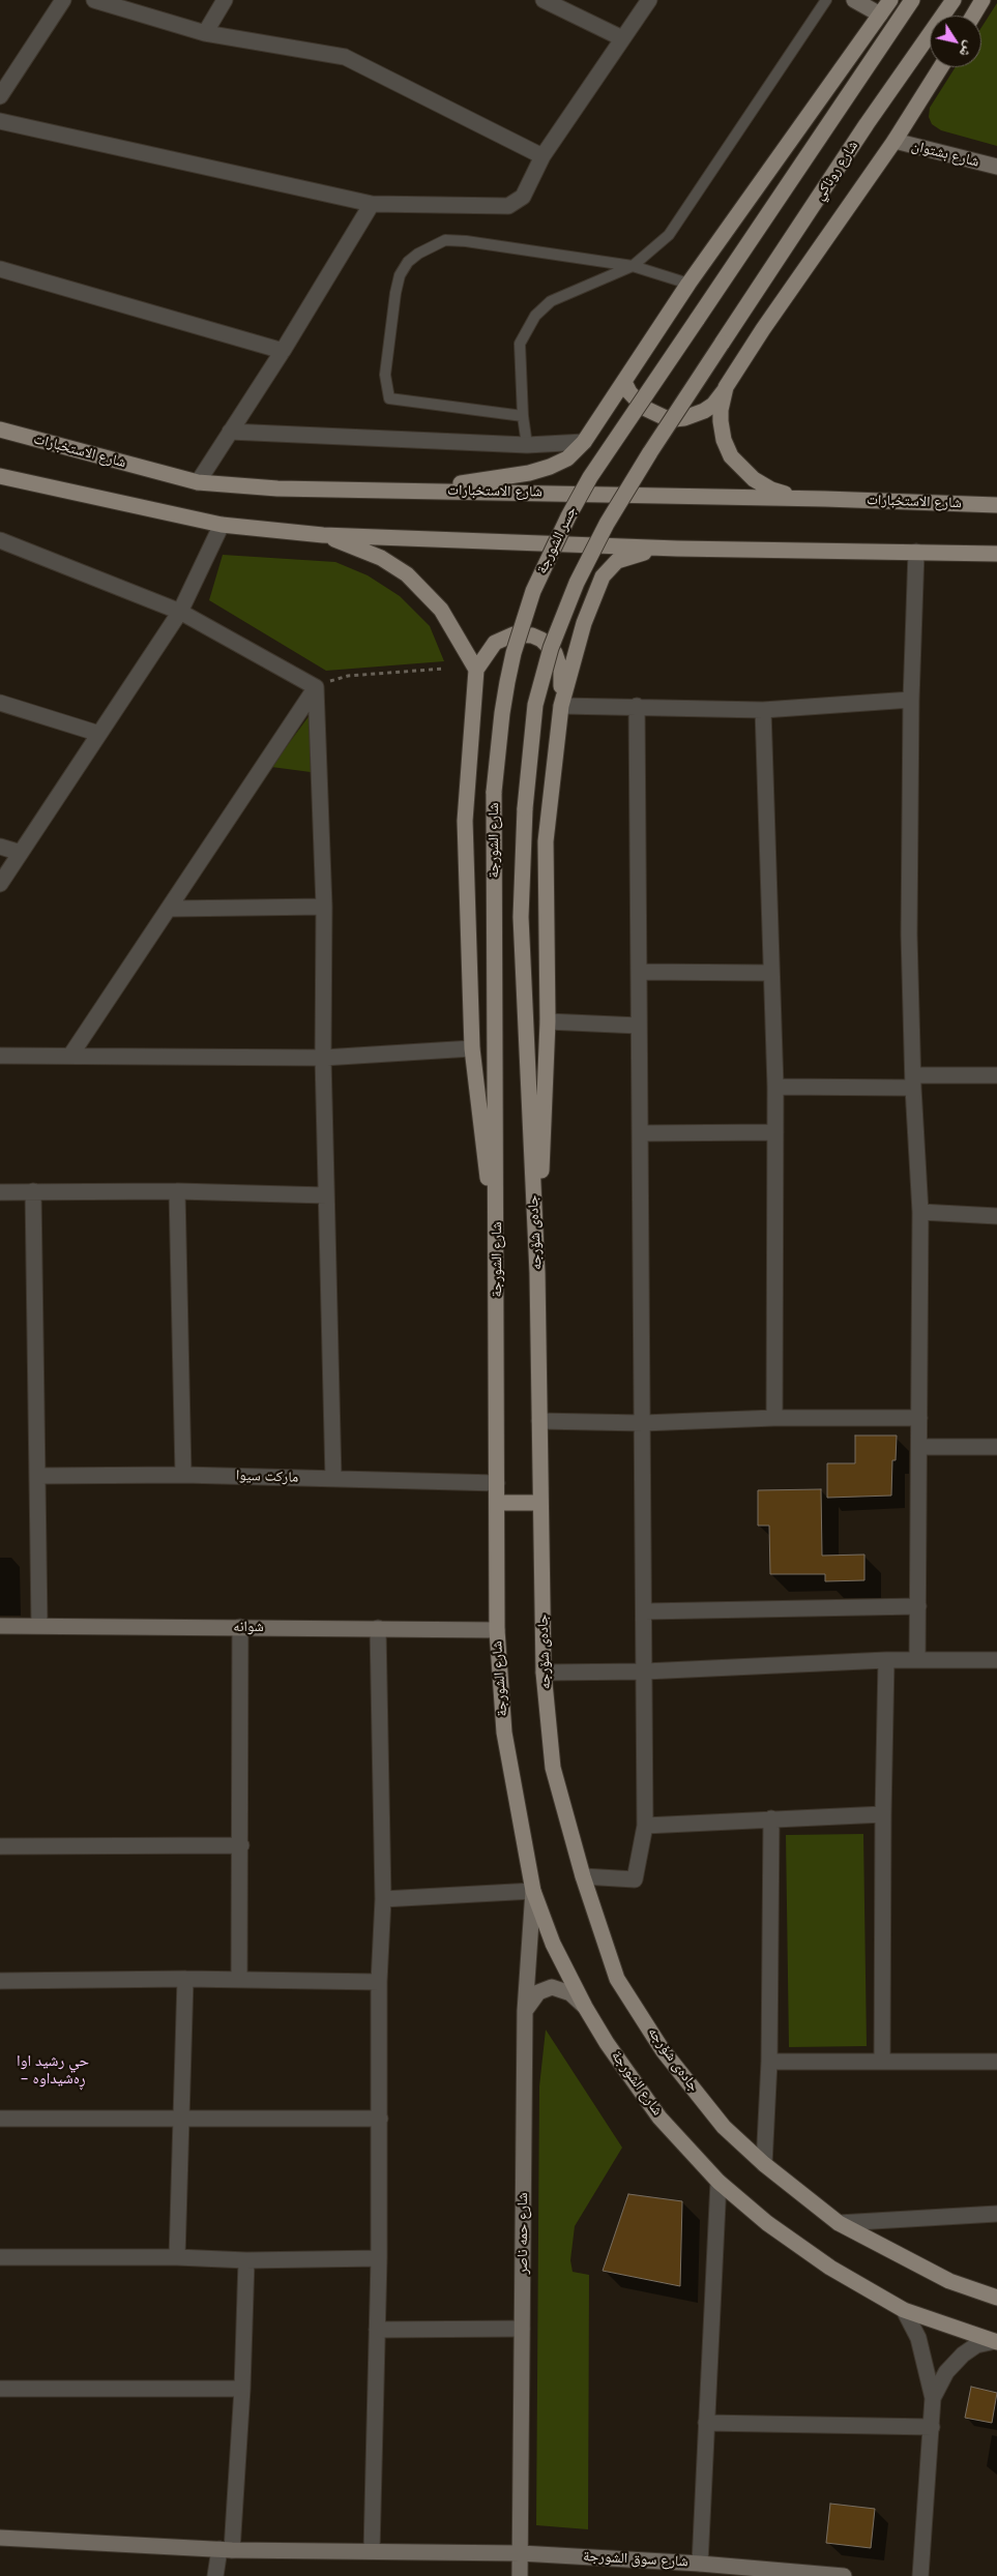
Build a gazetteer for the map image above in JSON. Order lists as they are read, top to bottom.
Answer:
{
  "streets": {
    "main road": [
      "شارع روناكي",
      "شارع الاستخبارات",
      "جسر الشورجة",
      "شارع الشورجة",
      "جادەی شۆرجە"
    ],
    "street": [
      "شارع بشتوان",
      "مارکت سیوا",
      "شوانە",
      "شارع حمه ناصر",
      "شارع سوق الشورجة"
    ]
  },
  "crossings": [
    ["شارع روناكي", "جادەی شۆرجە"],
    ["جسر الشورجة", "شارع الشورجة"],
    ["شارع الشورجة", "مارکت سیوا"],
    ["شارع الشورجة", "شوانە"],
    ["شارع الشورجة", "شارع حمه ناصر"],
    ["شارع حمه ناصر", "شارع سوق الشورجة"]
  ],
  "districts": ["حي رشيد اوا - ڕەشیداوە"],
  "north": "bottom right"
}
